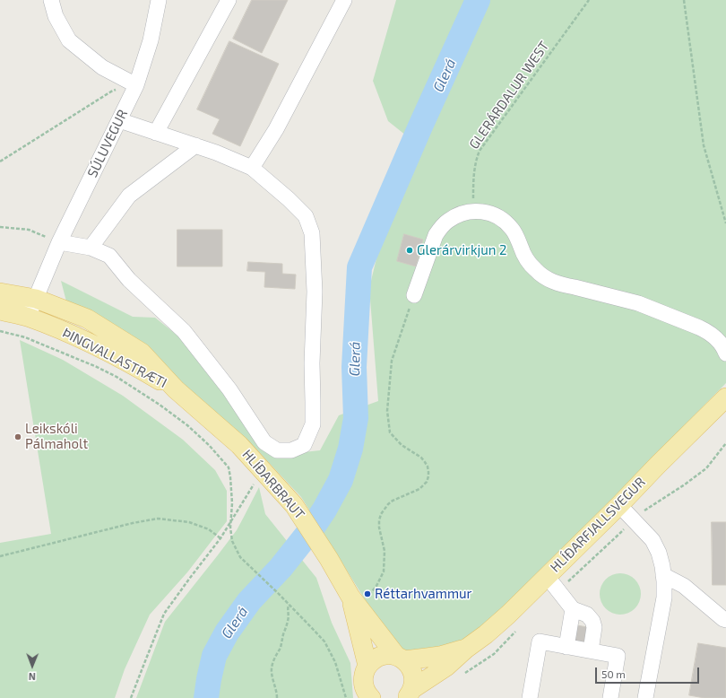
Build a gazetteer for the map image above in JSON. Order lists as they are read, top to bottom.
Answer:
{
  "streets": {
    "main road": ["ÞINGVALLASTRÆTI", "HLÍÐARBRAUT", "HLÍÐARFJALLSVEGUR"],
    "street": ["SÚLUVEGUR"],
    "path": ["GLERÁRDALUR WEST"]
  },
  "crossings": [
    ["SÚLUVEGUR", "ÞINGVALLASTRÆTI"],
    ["ÞINGVALLASTRÆTI", "HLÍÐARBRAUT"],
    ["HLÍÐARBRAUT", "HLÍÐARFJALLSVEGUR"]
  ],
  "water": ["Glerá"],
  "places": ["Glerárvirkjun 2", "Leikskóli Pálmaholt", "Réttarhvammur"],
  "scale_bar": "50 m",
  "north": "bottom"
}
